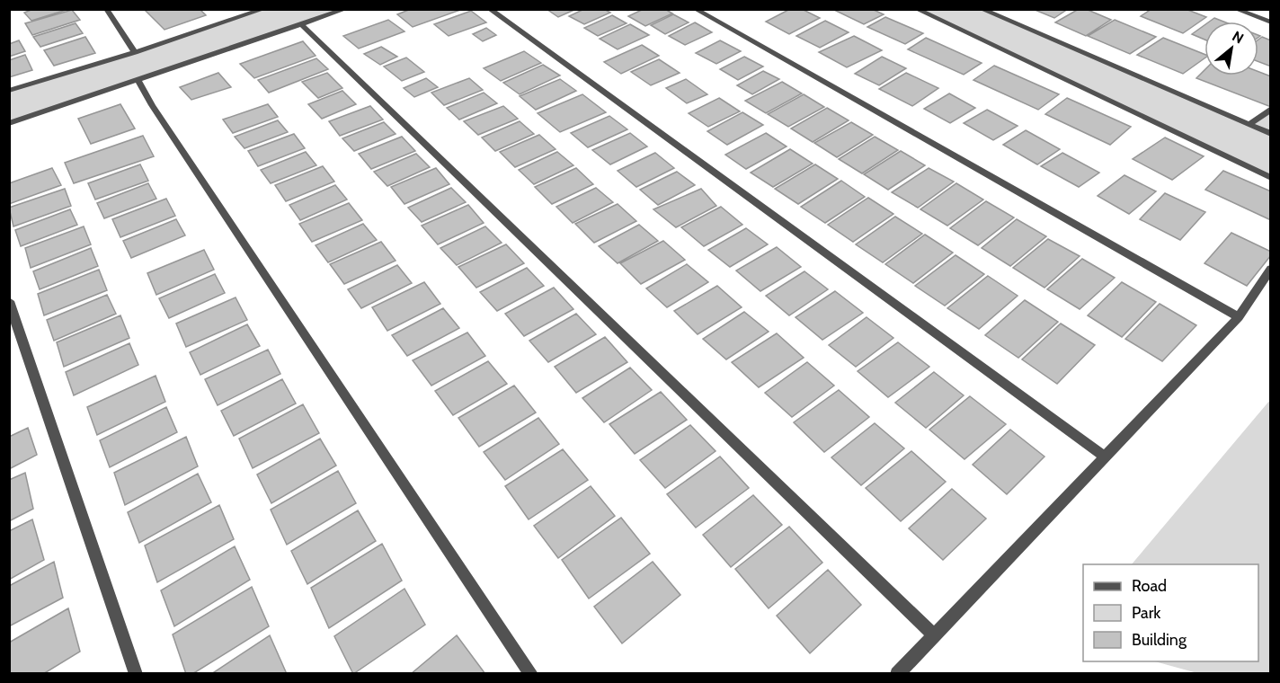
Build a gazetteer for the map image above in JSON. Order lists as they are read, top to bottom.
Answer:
{
  "legend": ["Road", "Park", "Building"],
  "north": "top right"
}
